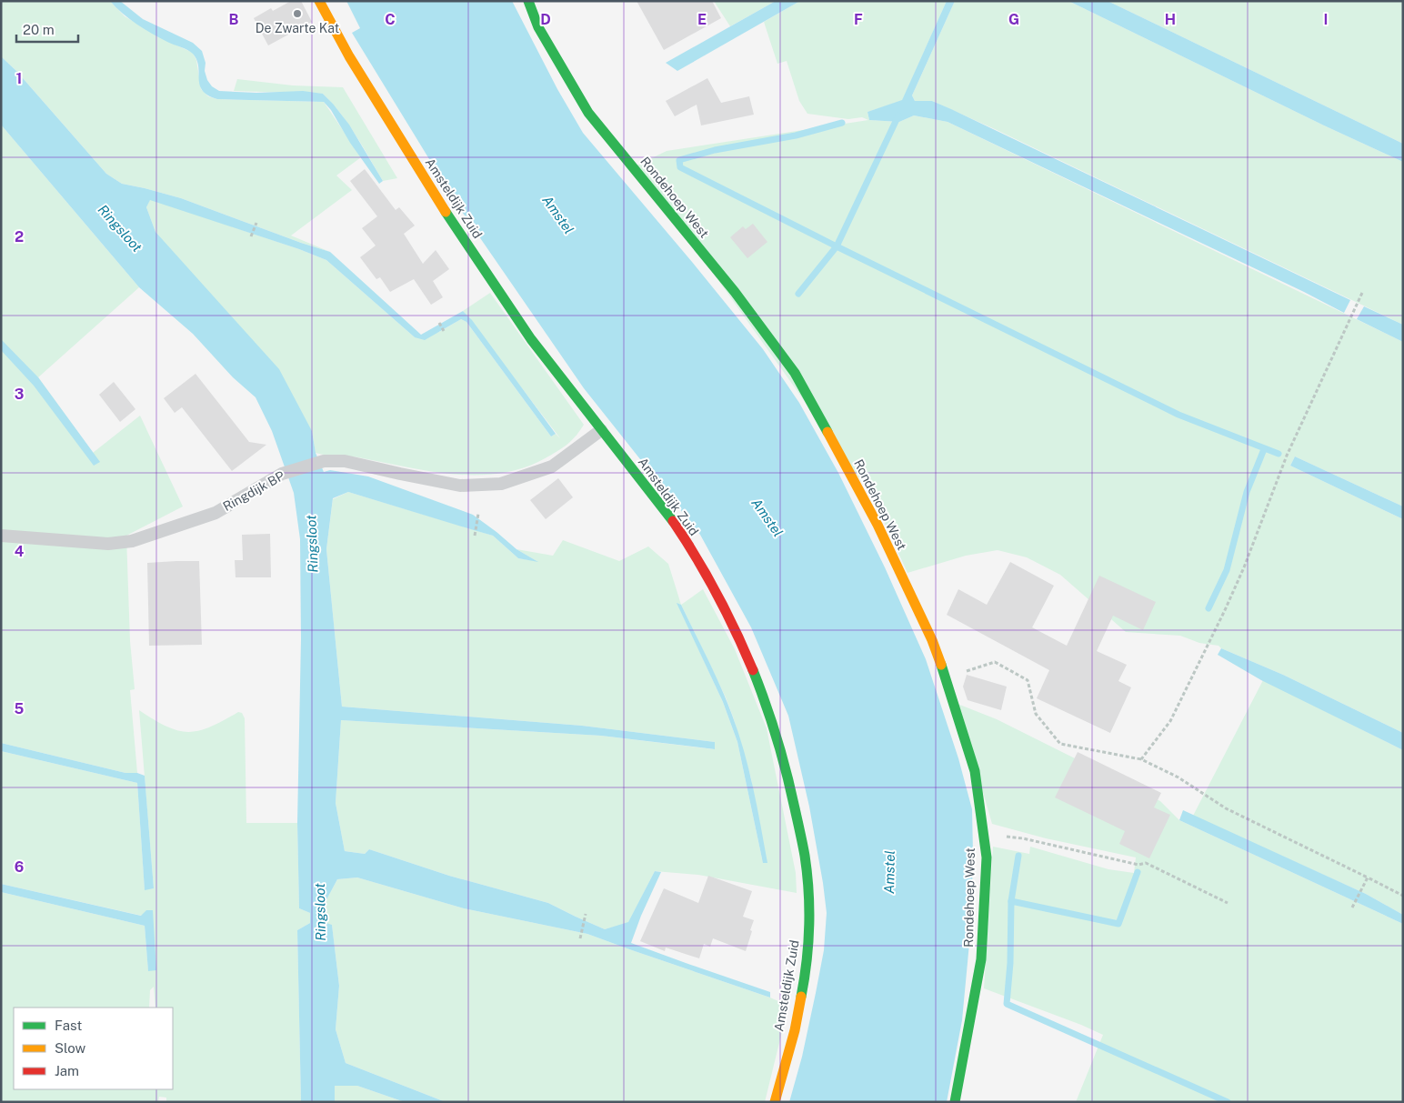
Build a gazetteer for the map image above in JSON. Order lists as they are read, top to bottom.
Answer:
{
  "streets": {
    "street": ["Rondehoep West", "Amsteldijk Zuid"],
    "lane": ["Ringdijk BP"]
  },
  "crossings": [
    ["Amsteldijk Zuid", "Ringdijk BP"]
  ],
  "water": ["Amstel", "Ringsloot"],
  "places": ["De Zwarte Kat"],
  "legend": ["Fast", "Slow", "Jam"],
  "scale_bar": "20 m",
  "grid": {
    "columns": [
      "B",
      "C",
      "D",
      "E",
      "F",
      "G",
      "H",
      "I"
    ],
    "rows": [
      "1",
      "2",
      "3",
      "4",
      "5",
      "6"
    ]
  }
}
